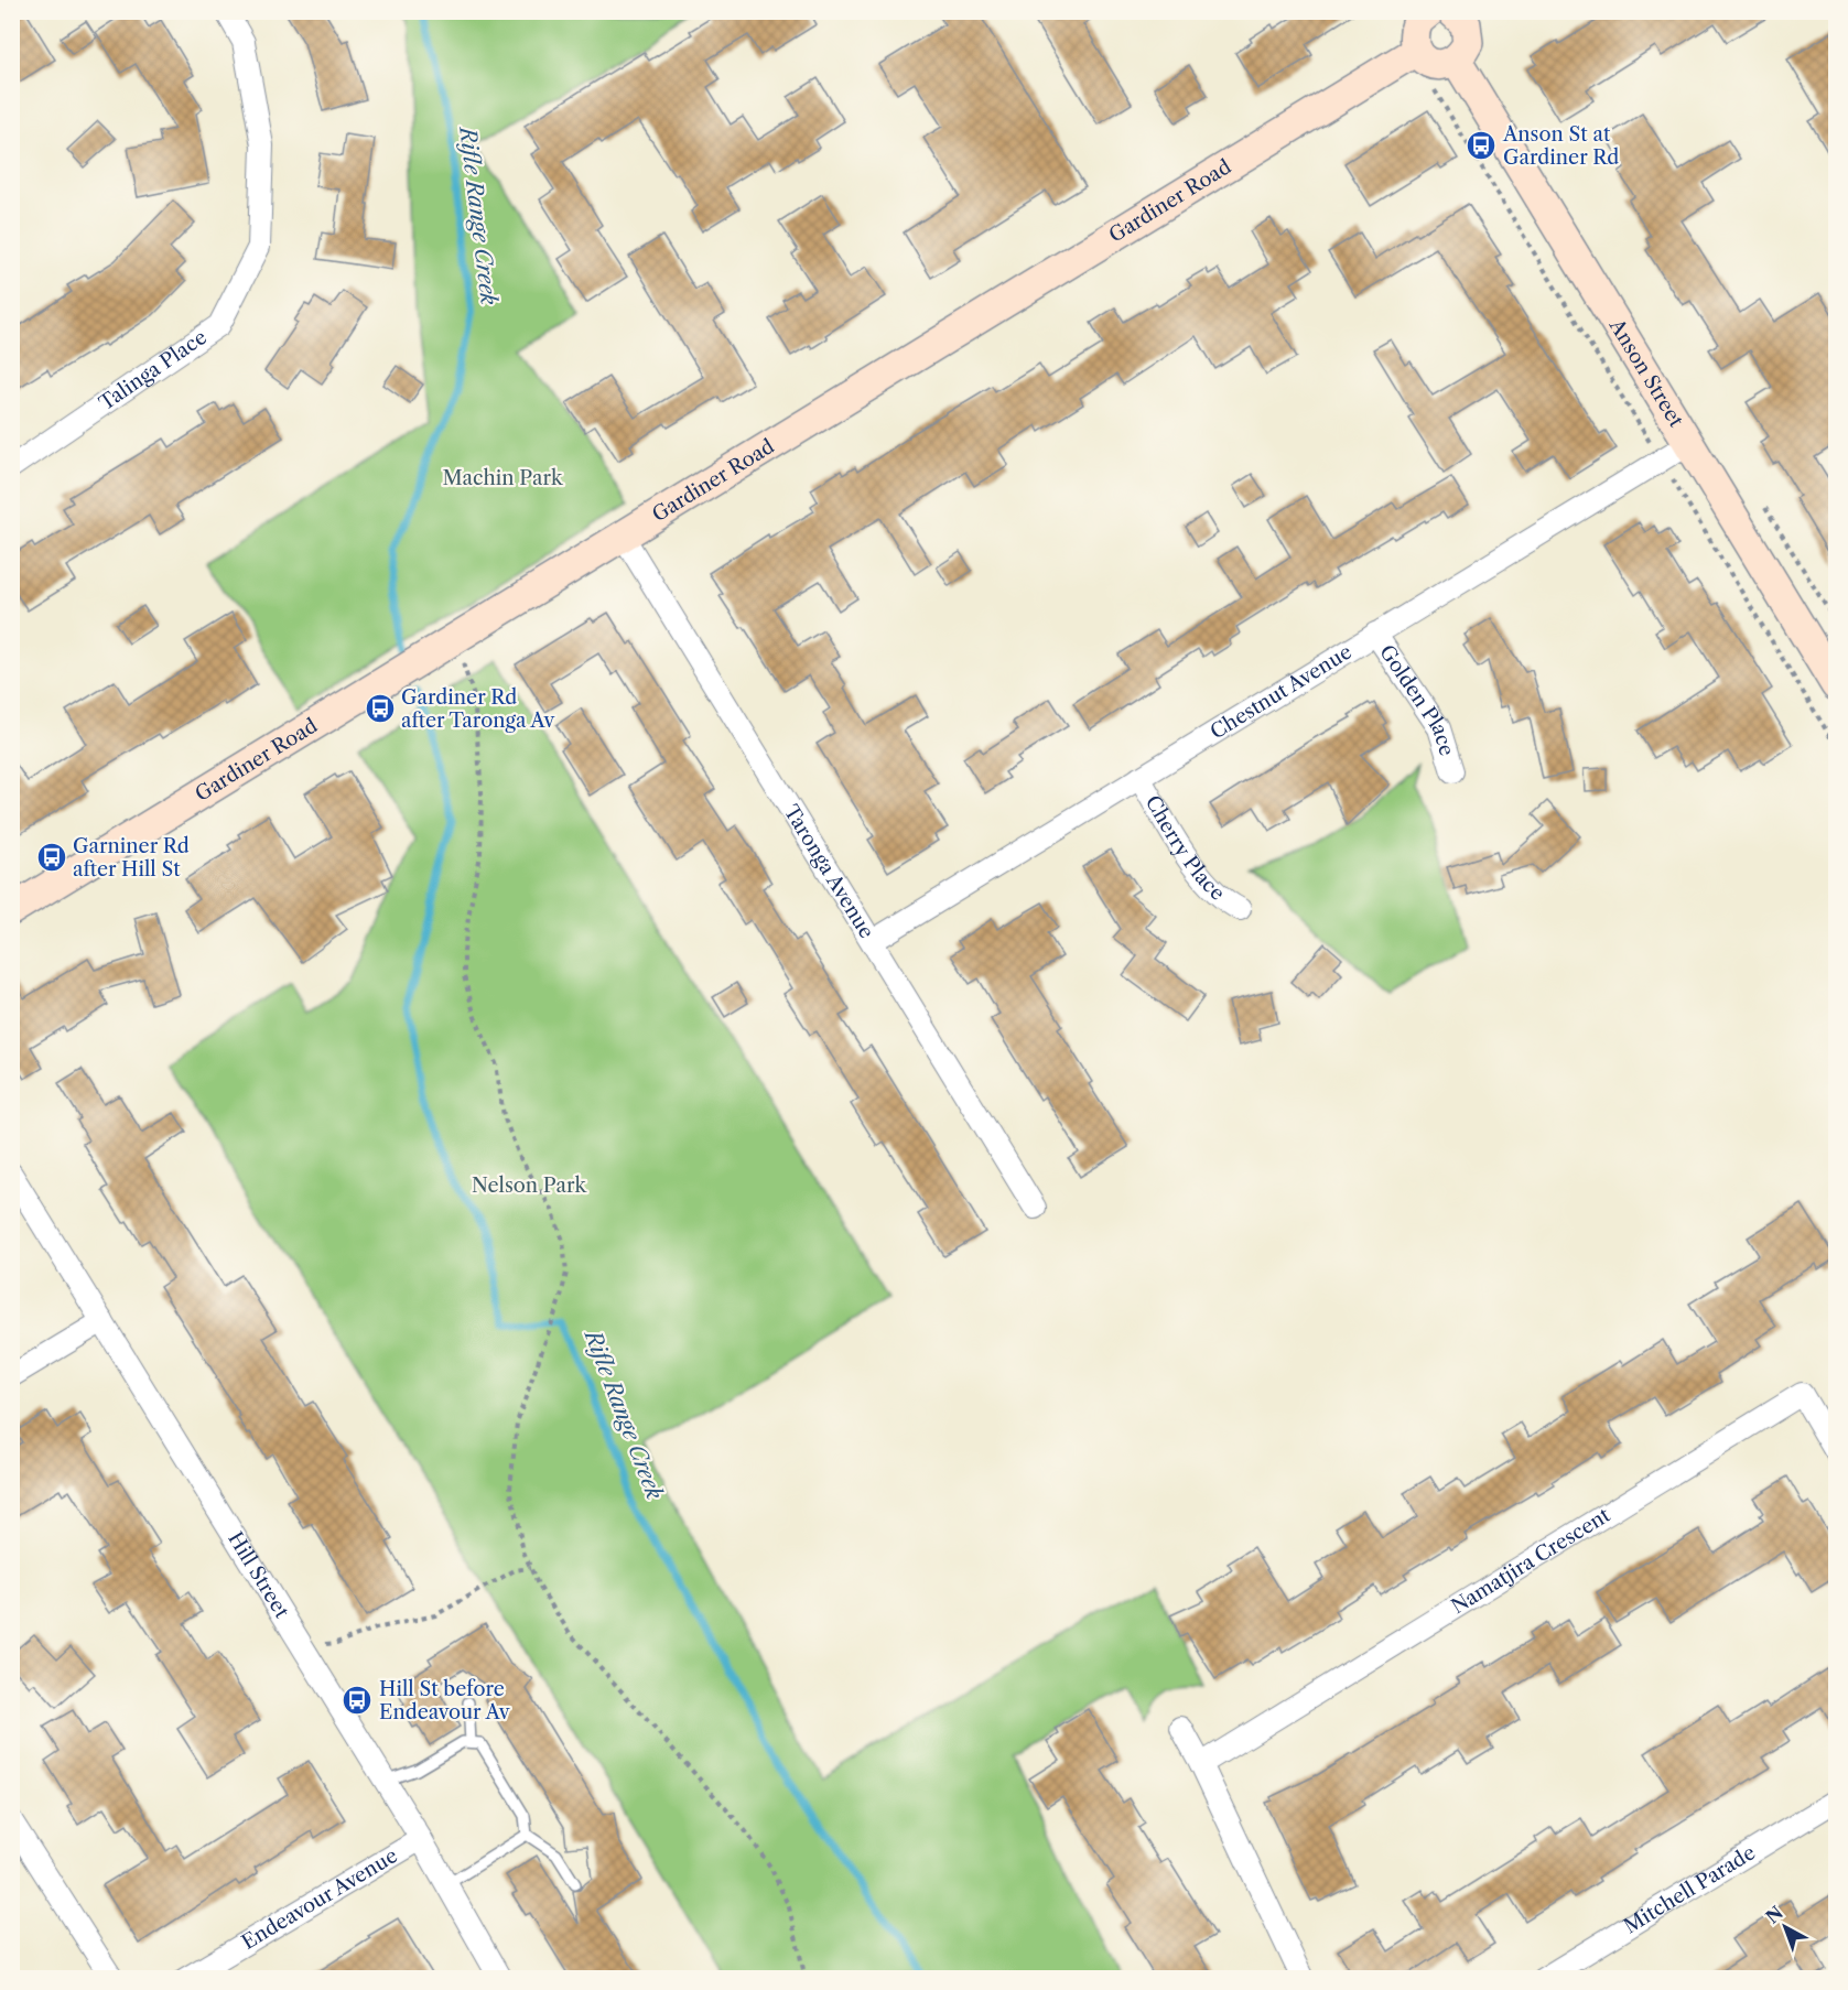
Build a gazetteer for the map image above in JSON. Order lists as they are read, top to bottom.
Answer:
{
  "streets": {
    "street": [
      "Gardiner Road",
      "Talinga Place",
      "Anson Street",
      "Chestnut Avenue",
      "Golden Place",
      "Cherry Place",
      "Taronga Avenue",
      "Namatjira Crescent",
      "Hill Street",
      "Mitchell Parade",
      "Endeavour Avenue"
    ]
  },
  "crossings": [
    ["Gardiner Road", "Anson Street"],
    ["Gardiner Road", "Taronga Avenue"],
    ["Anson Street", "Chestnut Avenue"],
    ["Chestnut Avenue", "Golden Place"],
    ["Chestnut Avenue", "Cherry Place"],
    ["Chestnut Avenue", "Taronga Avenue"],
    ["Hill Street", "Endeavour Avenue"]
  ],
  "water": ["Rifle Range Creek"],
  "parks": ["Machin Park", "Nelson Park"],
  "places": {
    "bus stop": [
      "Anson St at Gardiner Rd",
      "Gardiner Rd after Taronga Av",
      "Garniner Rd after Hill St",
      "Hill St before Endeavour Av"
    ]
  },
  "north": "top left"
}
